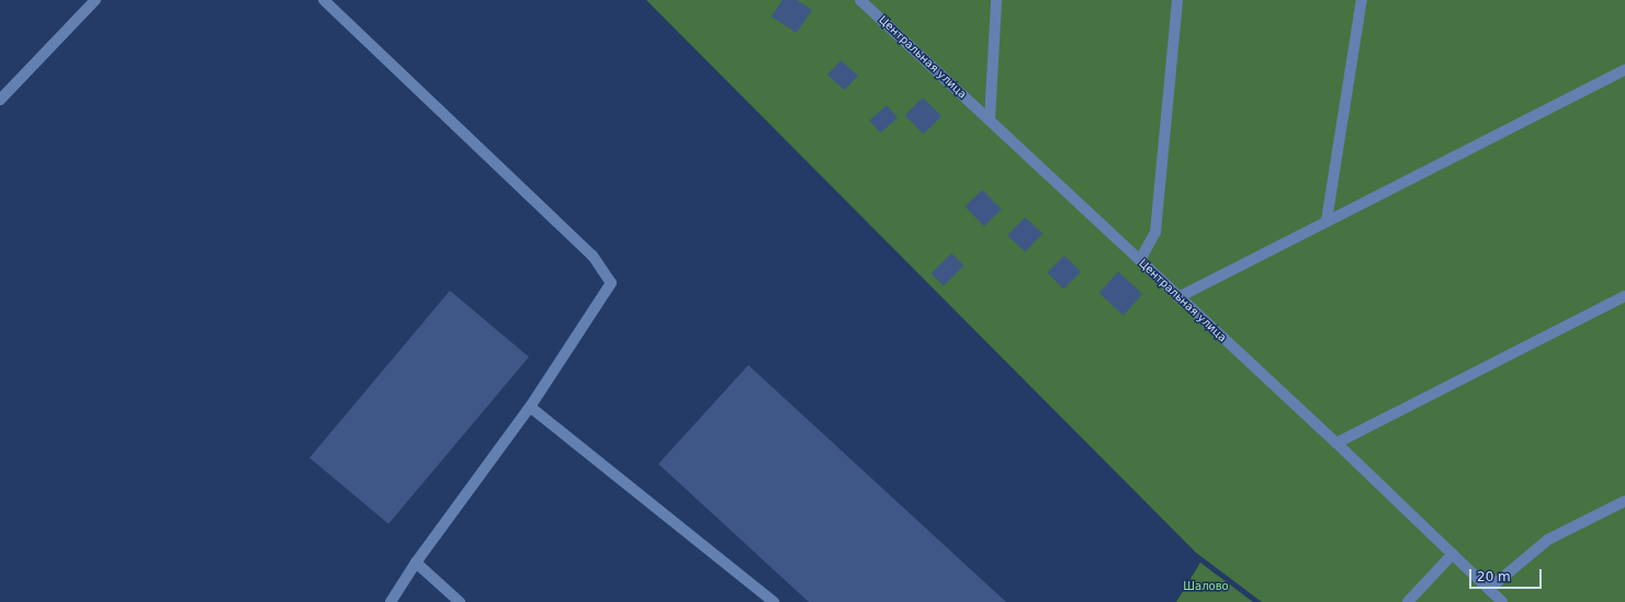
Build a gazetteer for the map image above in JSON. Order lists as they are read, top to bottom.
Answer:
{
  "streets": {
    "street": ["Центральная улица"]
  },
  "parks": ["Шалово"],
  "scale_bar": "20 m"
}
